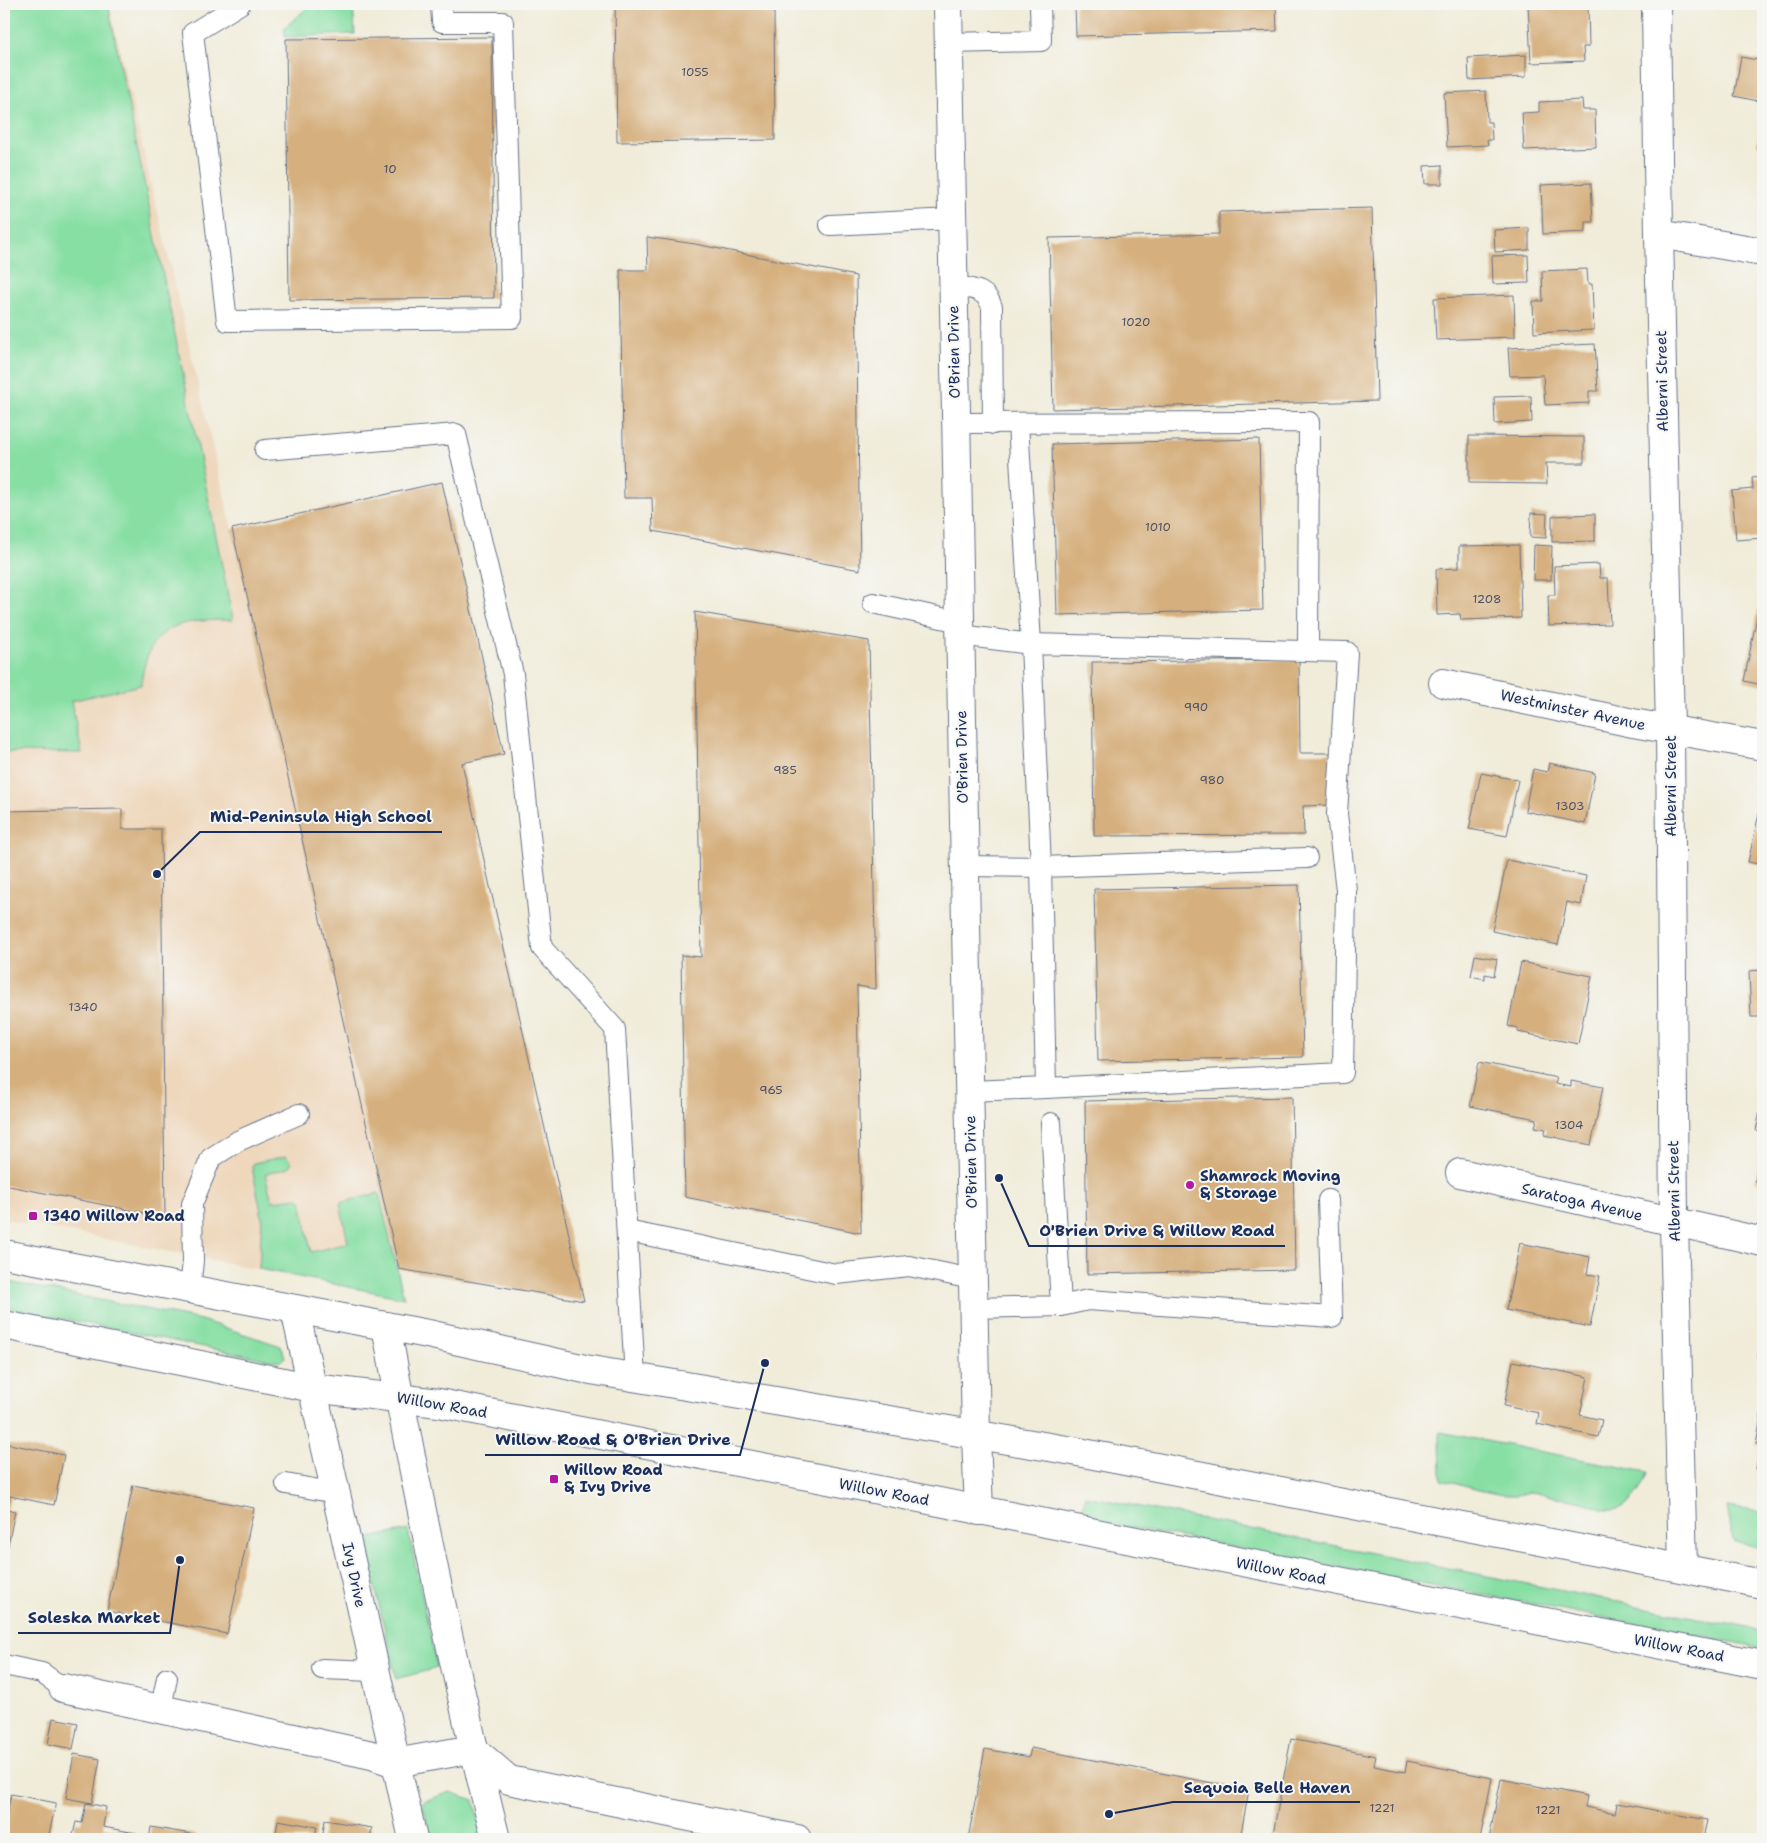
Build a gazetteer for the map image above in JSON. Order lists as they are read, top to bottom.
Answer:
{
  "streets": {
    "street": [
      "O'Brien Drive",
      "Alberni Street",
      "Westminster Avenue",
      "Saratoga Avenue",
      "Willow Road",
      "Ivy Drive"
    ]
  },
  "crossings": [
    ["O'Brien Drive", "Willow Road"],
    ["Alberni Street", "Westminster Avenue"],
    ["Alberni Street", "Saratoga Avenue"],
    ["Willow Road", "Ivy Drive"]
  ],
  "places": {
    "other": [
      "Mid-Peninsula High School",
      "O'Brien Drive & Willow Road",
      "Shamrock Moving & Storage",
      "Willow Road & O'Brien Drive",
      "Soleska Market",
      "Sequoia Belle Haven"
    ],
    "transit": ["1340 Willow Road", "Willow Road & Ivy Drive"]
  },
  "house_numbers": [
    "1055",
    "10",
    "1020",
    "1010",
    "1208",
    "990",
    "985",
    "980",
    "1303",
    "1340",
    "965",
    "1304",
    "1221",
    "1221"
  ]
}
